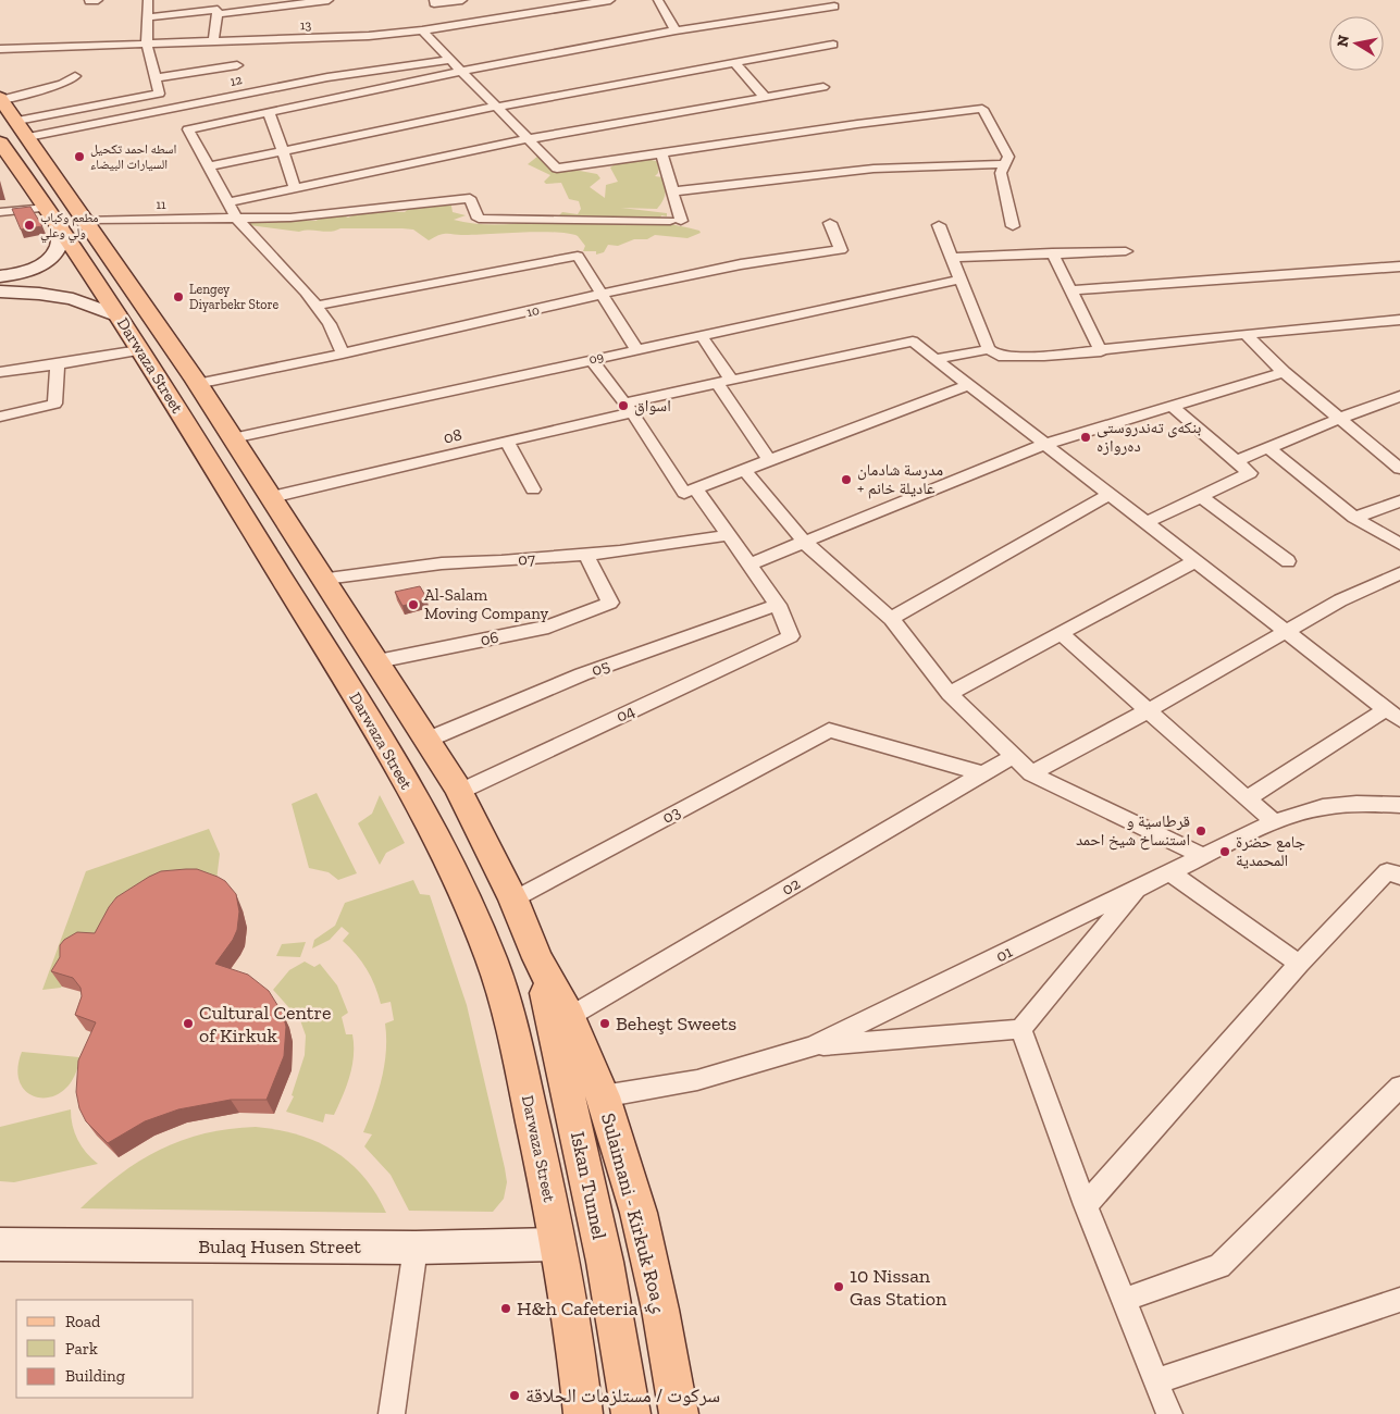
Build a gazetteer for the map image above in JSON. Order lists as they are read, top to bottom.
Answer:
{
  "streets": {
    "main road": ["Darwaza Street", "Iskan Tunnel", "Sulaimani - Kirkuk Roaي"],
    "street": [
      "13",
      "12",
      "11",
      "10",
      "09",
      "08",
      "07",
      "06",
      "05",
      "04",
      "03",
      "02",
      "01",
      "Bulaq Husen Street"
    ]
  },
  "crossings": [
    ["13", "12"],
    ["12", "Darwaza Street"],
    ["11", "Darwaza Street"],
    ["10", "Darwaza Street"],
    ["09", "Darwaza Street"],
    ["Darwaza Street", "08"],
    ["Darwaza Street", "07"],
    ["Darwaza Street", "06"],
    ["Darwaza Street", "05"],
    ["Darwaza Street", "04"],
    ["Darwaza Street", "03"],
    ["Darwaza Street", "Iskan Tunnel"],
    ["Darwaza Street", "Sulaimani - Kirkuk Roaي"],
    ["Darwaza Street", "Bulaq Husen Street"],
    ["07", "06"],
    ["05", "04"],
    ["03", "02"],
    ["03", "Iskan Tunnel"],
    ["03", "Sulaimani - Kirkuk Roaي"],
    ["02", "Sulaimani - Kirkuk Roaي"],
    ["01", "Sulaimani - Kirkuk Roaي"],
    ["Iskan Tunnel", "Sulaimani - Kirkuk Roaي"]
  ],
  "places": [
    "اسطه احمد تكحيل السيارات البيضاء",
    "مطعم وكباب ولي وعلي",
    "Lengey Diyarbekr Store",
    "اسواق",
    "بنکەی تەندروستی دەروازە",
    "مدرسة شادمان + عاديلة خانم",
    "Al-Salam Moving Company",
    "قرطاسية و استنساخ شيخ احمد",
    "جامع حضرة المحمدية",
    "Cultural Centre of Kirkuk",
    "Beheşt Sweets",
    "10 Nissan Gas Station",
    "H&h Cafeteria",
    "سركوت / مستلزمات الحلاقة"
  ],
  "legend": ["Road", "Park", "Building"],
  "north": "left"
}
